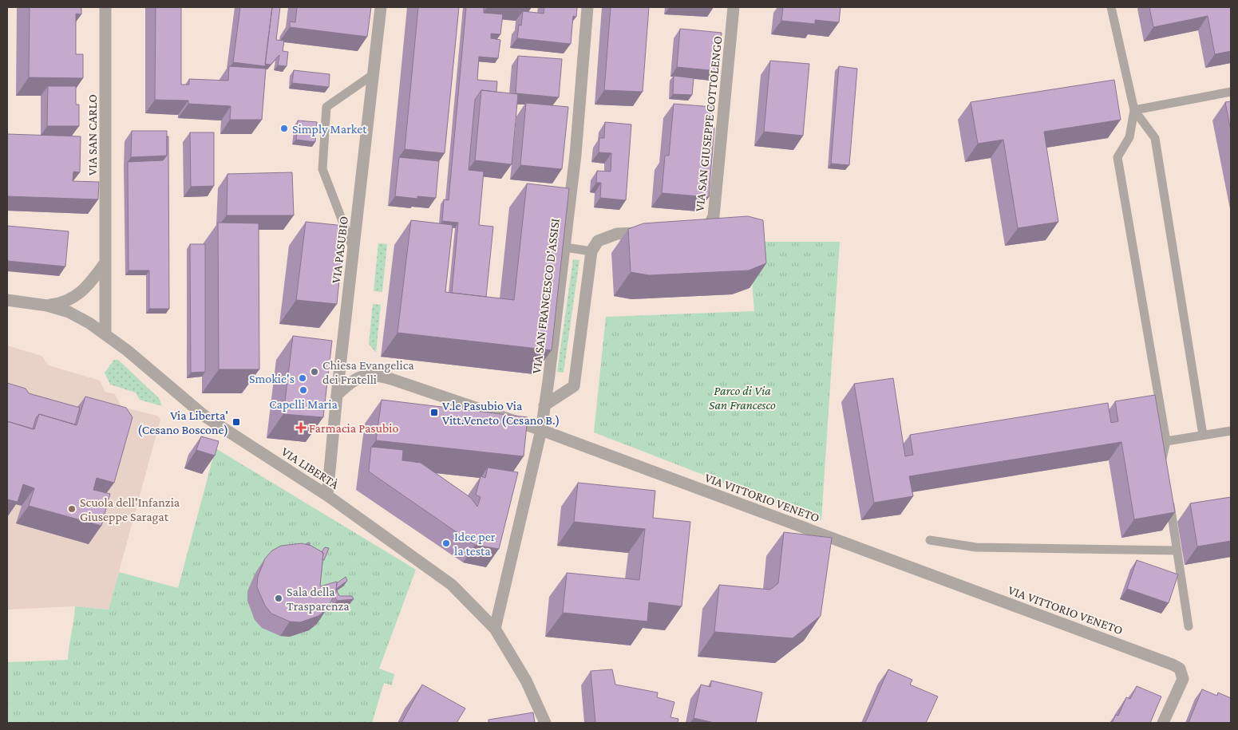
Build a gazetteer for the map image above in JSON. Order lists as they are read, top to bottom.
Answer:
{
  "streets": {
    "street": [
      "VIA SAN GIUSEPPE COTTOLENGO",
      "VIA SAN CARLO",
      "VIA PASUBIO",
      "VIA SAN FRANCESCO D'ASSISI",
      "VIA LIBERTÀ",
      "VIA VITTORIO VENETO"
    ]
  },
  "crossings": [
    ["VIA SAN CARLO", "VIA LIBERTÀ"],
    ["VIA PASUBIO", "VIA LIBERTÀ"],
    ["VIA PASUBIO", "VIA VITTORIO VENETO"],
    ["VIA SAN FRANCESCO D'ASSISI", "VIA VITTORIO VENETO"]
  ],
  "parks": ["Parco di Via San Francesco"],
  "places": {
    "other": [
      "Simply Market",
      "Chiesa Evangelica dei Fratelli",
      "Smokie's",
      "Capelli Maria",
      "Scuola dell'Infanzia Giuseppe Saragat",
      "Idee per la testa",
      "Sala della Trasparenza"
    ],
    "transit": ["V.le Pasubio Via Vitt.Veneto (Cesano B.)", "Via Liberta' (Cesano Boscone)"],
    "health": ["Farmacia Pasubio"]
  }
}
